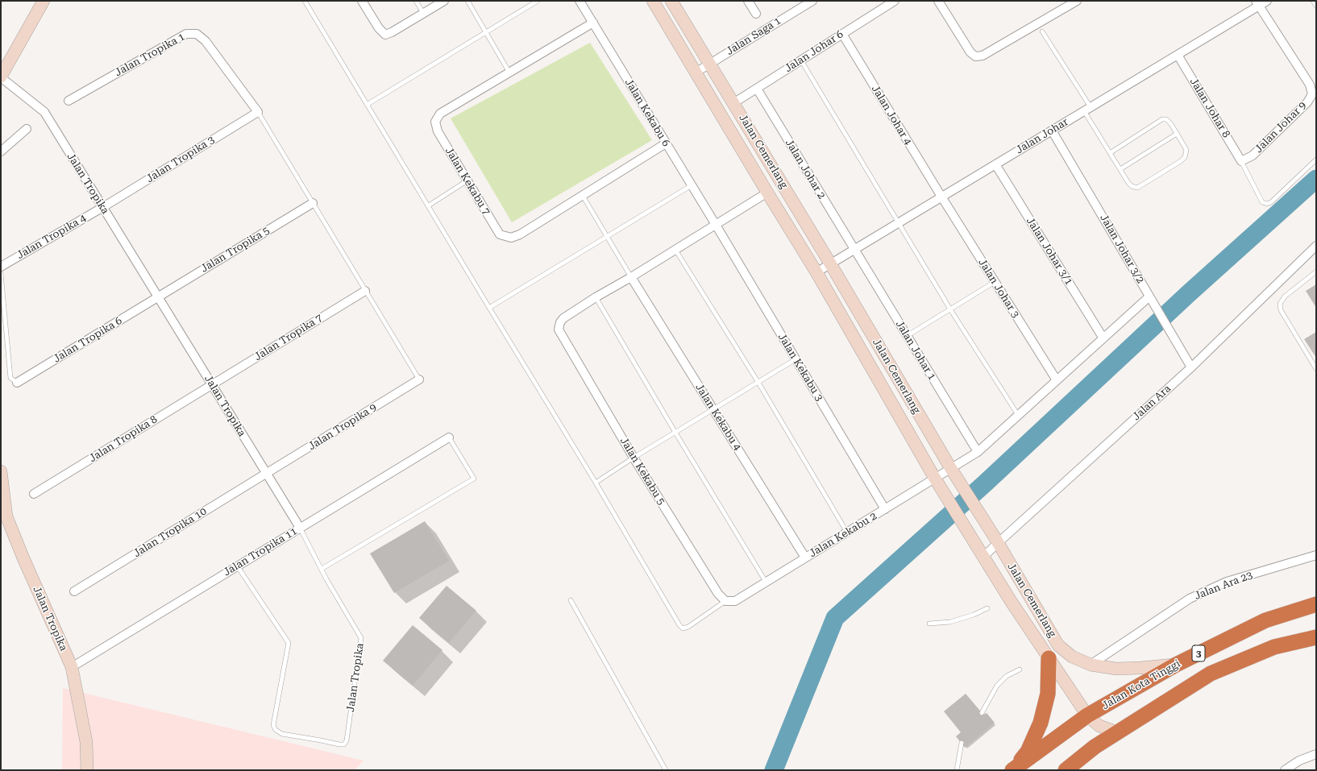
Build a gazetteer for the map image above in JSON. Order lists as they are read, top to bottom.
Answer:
{
  "streets": {
    "highway": ["3", "Jalan Kota Tinggi"],
    "main road": ["Jalan Cemerlang", "Jalan Tropika"],
    "street": [
      "Jalan Saga 1",
      "Jalan Johar 6",
      "Jalan Tropika 1",
      "Jalan Johar 8",
      "Jalan Kekabu 6",
      "Jalan Johar 4",
      "Jalan Johar 9",
      "Jalan Johar",
      "Jalan Tropika 3",
      "Jalan Johar 2",
      "Jalan Kekabu 7",
      "Jalan Tropika 4",
      "Jalan Johar 3/2",
      "Jalan Tropika 5",
      "Jalan Johar 3/1",
      "Jalan Johar 3",
      "Jalan Tropika 7",
      "Jalan Tropika 6",
      "Jalan Johar 1",
      "Jalan Kekabu 3",
      "Jalan Ara",
      "Jalan Kekabu 4",
      "Jalan Tropika 9",
      "Jalan Tropika 8",
      "Jalan Kekabu 5",
      "Jalan Tropika 10",
      "Jalan Kekabu 2",
      "Jalan Tropika 11",
      "Jalan Ara 23"
    ]
  },
  "crossings": [
    ["Jalan Saga 1", "Jalan Cemerlang"],
    ["Jalan Johar 6", "Jalan Johar 4"],
    ["Jalan Johar 6", "Jalan Cemerlang"],
    ["Jalan Johar 6", "Jalan Johar 2"],
    ["Jalan Tropika 1", "Jalan Tropika 3"],
    ["Jalan Johar 8", "Jalan Johar 9"],
    ["Jalan Johar 8", "Jalan Johar"],
    ["Jalan Kekabu 6", "Jalan Kekabu 7"],
    ["Jalan Kekabu 6", "Jalan Kekabu 3"],
    ["Jalan Johar 4", "Jalan Johar"],
    ["Jalan Johar 4", "Jalan Johar 3"],
    ["Jalan Johar 9", "Jalan Johar"],
    ["Jalan Johar", "Jalan Cemerlang"],
    ["Jalan Johar", "Jalan Johar 2"],
    ["Jalan Johar", "Jalan Johar 3/2"],
    ["Jalan Johar", "Jalan Johar 3/1"],
    ["Jalan Johar", "Jalan Johar 3"],
    ["Jalan Johar", "Jalan Johar 1"],
    ["Jalan Cemerlang", "Jalan Ara"],
    ["Jalan Cemerlang", "Jalan Kekabu 2"],
    ["Jalan Cemerlang", "Jalan Ara 23"],
    ["Jalan Cemerlang", "3"],
    ["Jalan Cemerlang", "Jalan Kota Tinggi"],
    ["Jalan Tropika 3", "Jalan Tropika"],
    ["Jalan Tropika 3", "Jalan Tropika 4"],
    ["Jalan Johar 2", "Jalan Johar 1"],
    ["Jalan Tropika", "Jalan Tropika 4"],
    ["Jalan Tropika", "Jalan Tropika 5"],
    ["Jalan Tropika", "Jalan Tropika 7"],
    ["Jalan Tropika", "Jalan Tropika 6"],
    ["Jalan Tropika", "Jalan Tropika 9"],
    ["Jalan Tropika", "Jalan Tropika 8"],
    ["Jalan Tropika", "Jalan Tropika 10"],
    ["Jalan Tropika", "Jalan Tropika 11"],
    ["Jalan Johar 3/2", "Jalan Ara"],
    ["Jalan Tropika 5", "Jalan Tropika 6"],
    ["Jalan Tropika 7", "Jalan Tropika 8"],
    ["Jalan Kekabu 3", "Jalan Kekabu 2"],
    ["Jalan Kekabu 4", "Jalan Kekabu 2"],
    ["Jalan Tropika 9", "Jalan Tropika 10"],
    ["Jalan Kekabu 5", "Jalan Kekabu 2"]
  ]
}
